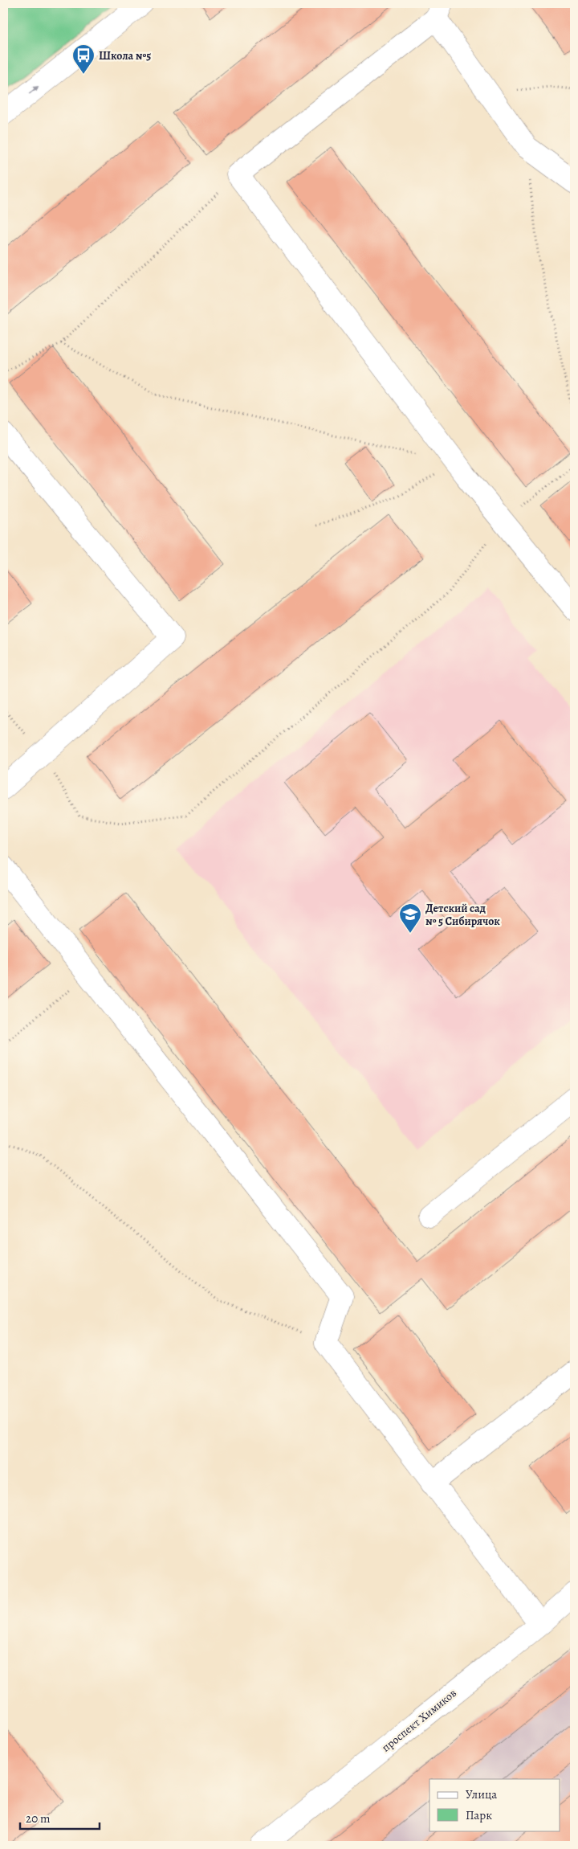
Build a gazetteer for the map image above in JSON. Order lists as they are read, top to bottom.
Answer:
{
  "streets": {
    "street": ["проспект Химиков"]
  },
  "places": {
    "bus stop": ["Школа №5"],
    "school or university": ["Детский сад № 5 Сибирячок"]
  },
  "legend": ["Улица", "Парк"],
  "scale_bar": "20 m"
}
